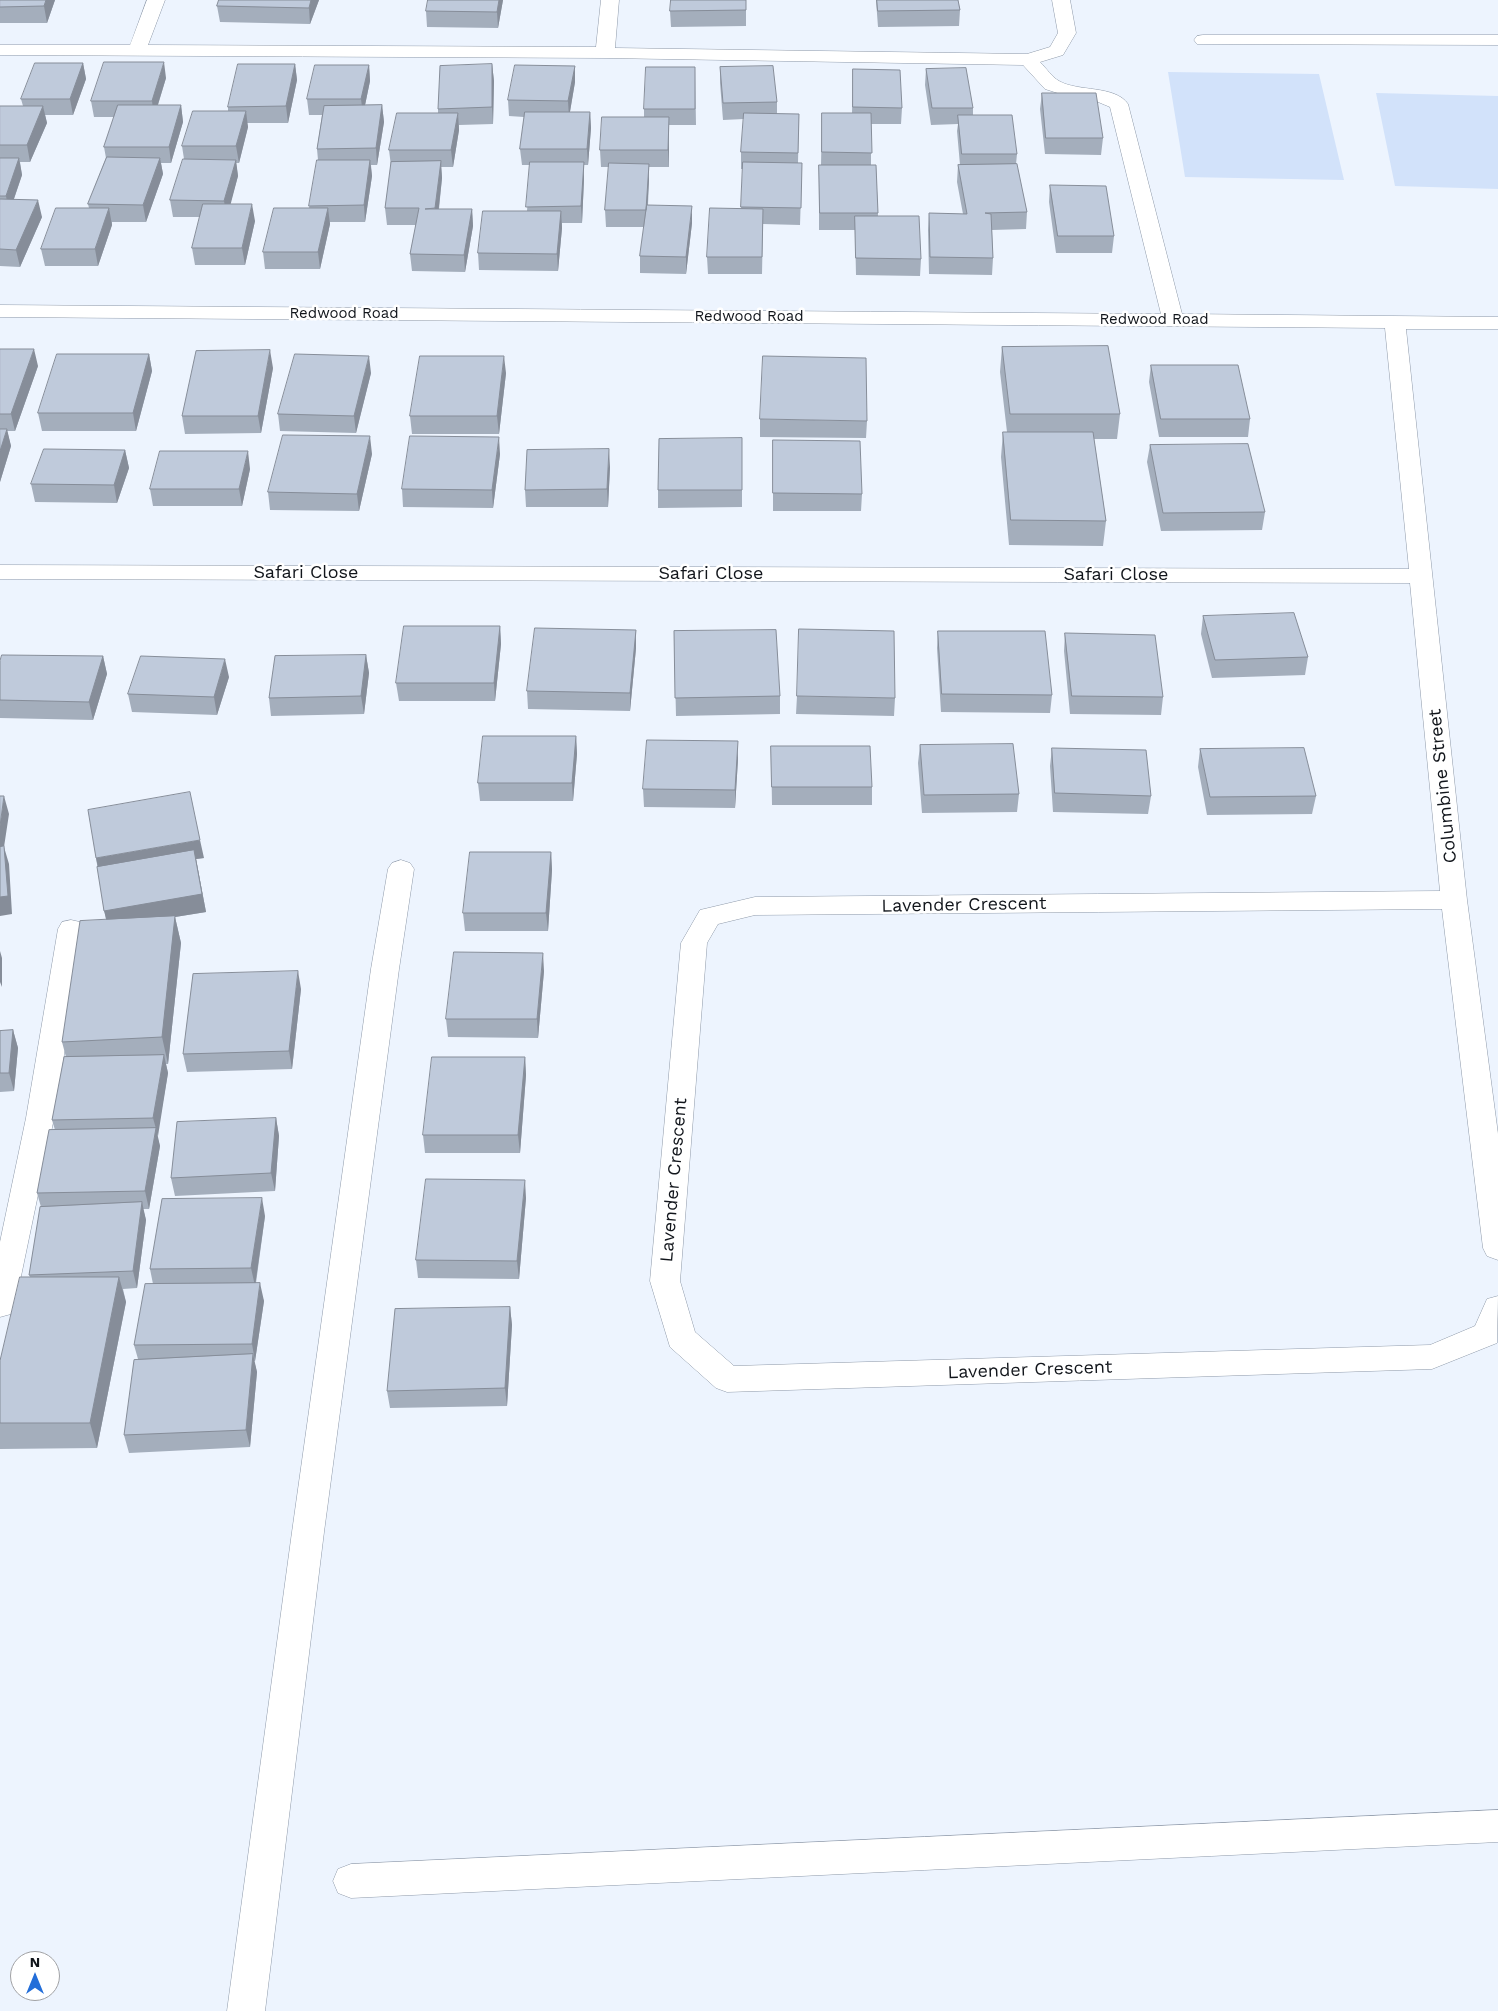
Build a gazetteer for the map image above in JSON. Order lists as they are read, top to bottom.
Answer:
{
  "streets": {
    "street": [
      "Redwood Road",
      "Safari Close",
      "Columbine Street",
      "Lavender Crescent"
    ]
  },
  "crossings": [
    ["Redwood Road", "Columbine Street"],
    ["Safari Close", "Columbine Street"],
    ["Columbine Street", "Lavender Crescent"]
  ],
  "north": "top"
}
